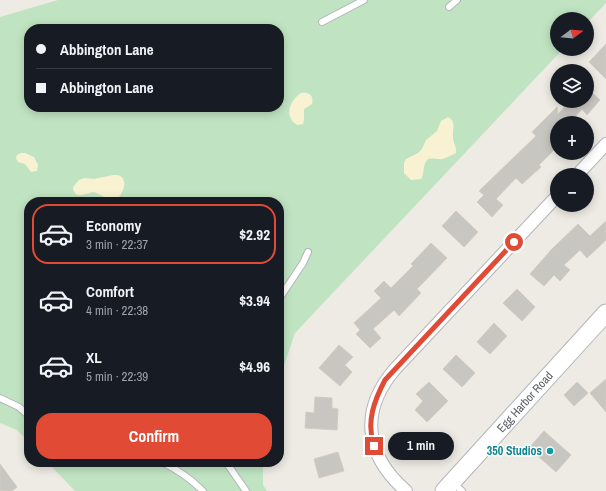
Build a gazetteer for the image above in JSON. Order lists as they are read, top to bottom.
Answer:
{
  "streets": {
    "main road": ["Egg Harbor Road"]
  },
  "places": ["350 Studios"],
  "north": "right",
  "page": {
    "map_buttons": ["+", "−"],
    "banner": ["Abbington Lane", "Abbington Lane"],
    "list": [
      {
        "name": "Economy",
        "note": "3 min · 22:37",
        "value": "$2.92"
      },
      {
        "name": "Comfort",
        "note": "4 min · 22:38",
        "value": "$3.94"
      },
      {
        "name": "XL",
        "note": "5 min · 22:39",
        "value": "$4.96"
      }
    ],
    "buttons": "Confirm",
    "bubble": "1 min"
  }
}
